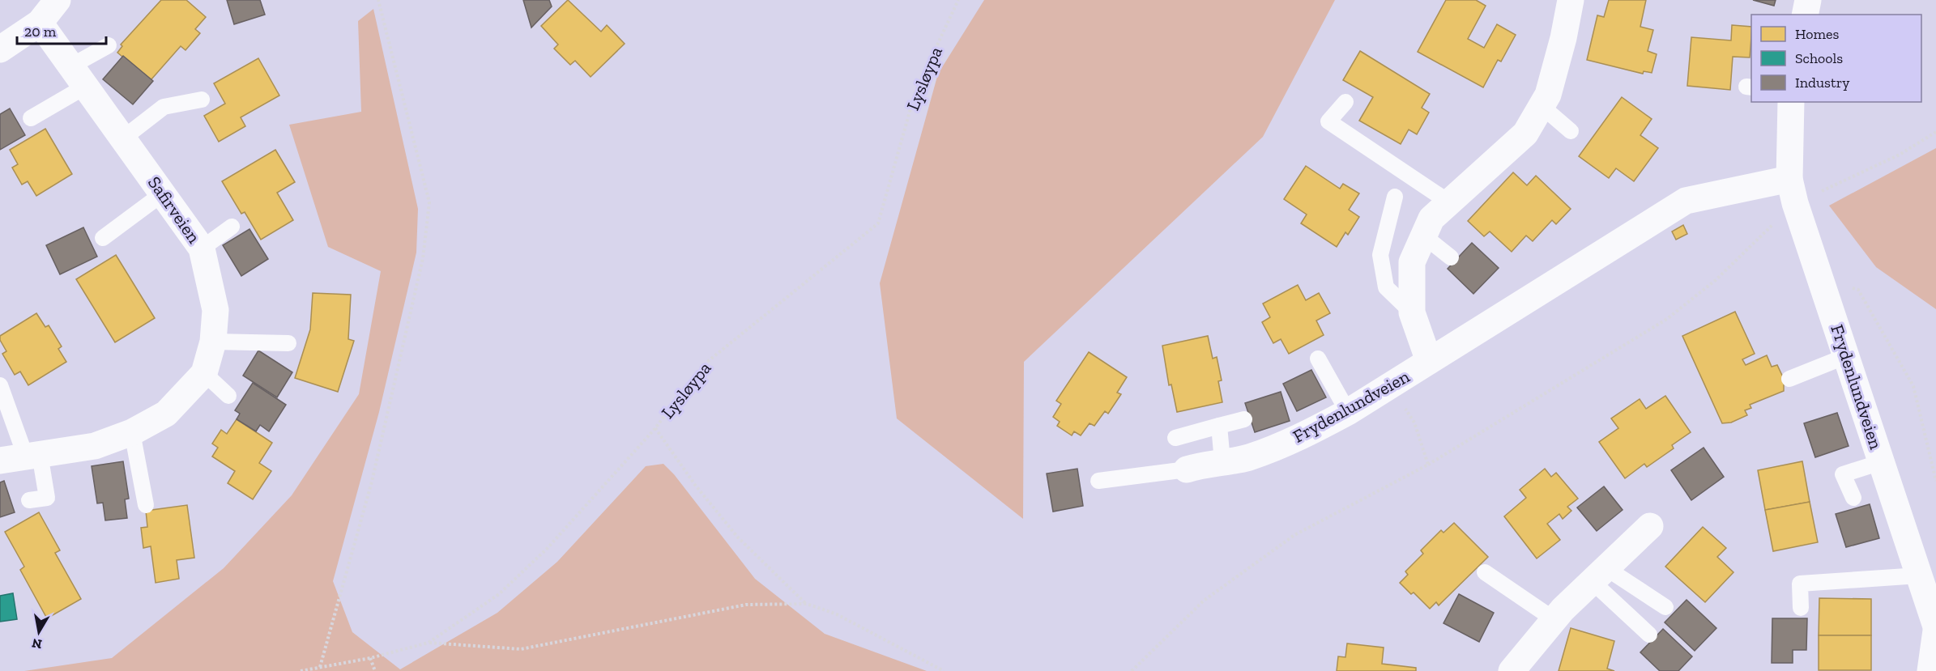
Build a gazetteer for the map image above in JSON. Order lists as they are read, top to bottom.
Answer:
{
  "streets": {
    "street": ["Safirveien", "Frydenlundveien"],
    "path": ["Lysløypa"]
  },
  "legend": ["Homes", "Schools", "Industry"],
  "scale_bar": "20 m",
  "north": "bottom"
}
